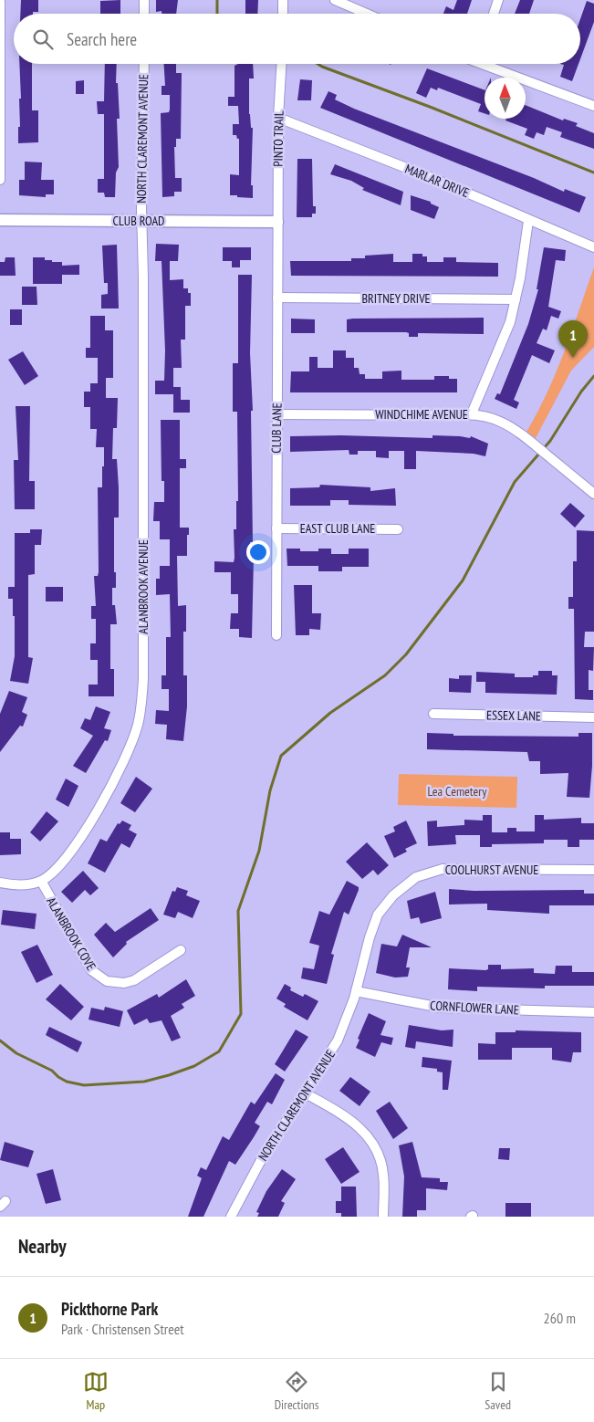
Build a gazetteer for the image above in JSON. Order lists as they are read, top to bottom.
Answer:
{
  "streets": {
    "street": [
      "NORTH CLAREMONT AVENUE",
      "PINTO TRAIL",
      "MARLAR DRIVE",
      "CLUB ROAD",
      "BRITNEY DRIVE",
      "WINDCHIME AVENUE",
      "CLUB LANE",
      "EAST CLUB LANE",
      "ALANBROOK AVENUE",
      "ESSEX LANE",
      "COOLHURST AVENUE",
      "ALANBROOK COVE",
      "CORNFLOWER LANE"
    ]
  },
  "crossings": [
    ["NORTH CLAREMONT AVENUE", "CLUB ROAD"],
    ["NORTH CLAREMONT AVENUE", "ALANBROOK AVENUE"],
    ["NORTH CLAREMONT AVENUE", "COOLHURST AVENUE"],
    ["NORTH CLAREMONT AVENUE", "CORNFLOWER LANE"],
    ["PINTO TRAIL", "MARLAR DRIVE"],
    ["PINTO TRAIL", "CLUB ROAD"],
    ["PINTO TRAIL", "CLUB LANE"],
    ["CLUB ROAD", "CLUB LANE"],
    ["CLUB ROAD", "ALANBROOK AVENUE"],
    ["BRITNEY DRIVE", "CLUB LANE"],
    ["WINDCHIME AVENUE", "CLUB LANE"],
    ["CLUB LANE", "EAST CLUB LANE"],
    ["ALANBROOK AVENUE", "ALANBROOK COVE"],
    ["COOLHURST AVENUE", "CORNFLOWER LANE"]
  ],
  "parks": ["Lea Cemetery"],
  "north": "top",
  "page": {
    "search": "Search here",
    "pins": "1",
    "heading": "Nearby",
    "list": [
      {
        "mark": "1",
        "name": "Pickthorne Park",
        "note": "Park · Christensen Street",
        "value": "260 m"
      }
    ],
    "nav": ["Map", "Directions", "Saved"]
  }
}
